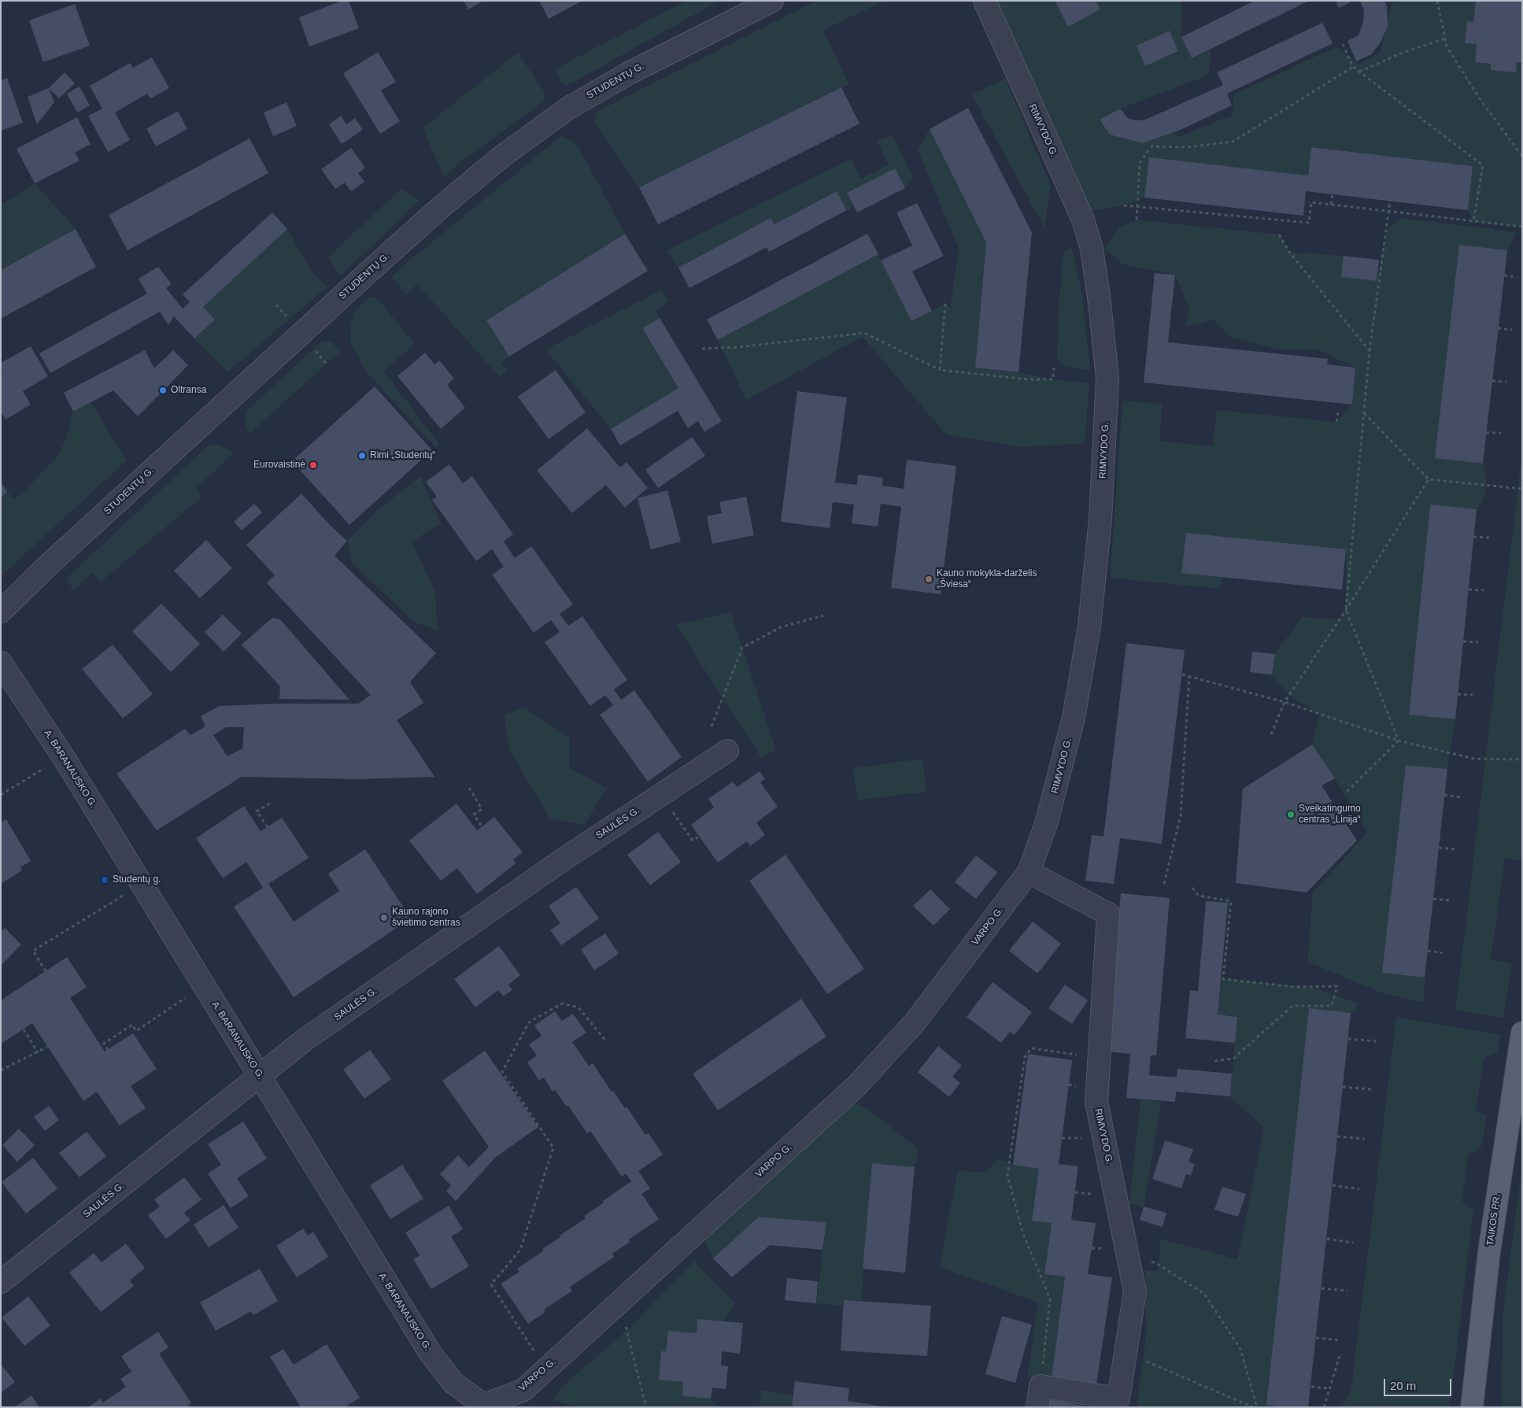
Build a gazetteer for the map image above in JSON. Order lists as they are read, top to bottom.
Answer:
{
  "streets": {
    "main road": ["TAIKOS PR."],
    "street": [
      "STUDENTŲ G.",
      "RIMVYDO G.",
      "A. BARANAUSKO G.",
      "SAULĖS G.",
      "VARPO G."
    ]
  },
  "crossings": [
    ["RIMVYDO G.", "VARPO G."],
    ["A. BARANAUSKO G.", "SAULĖS G."],
    ["A. BARANAUSKO G.", "VARPO G."]
  ],
  "places": [
    "Oltransa",
    "Rimi „Studentų“",
    "Eurovaistinė",
    "Kauno mokykla-darželis „Šviesa“",
    "Sveikatingumo centras „Linija“",
    "Studentų g.",
    "Kauno rajono švietimo centras"
  ],
  "scale_bar": "20 m"
}
